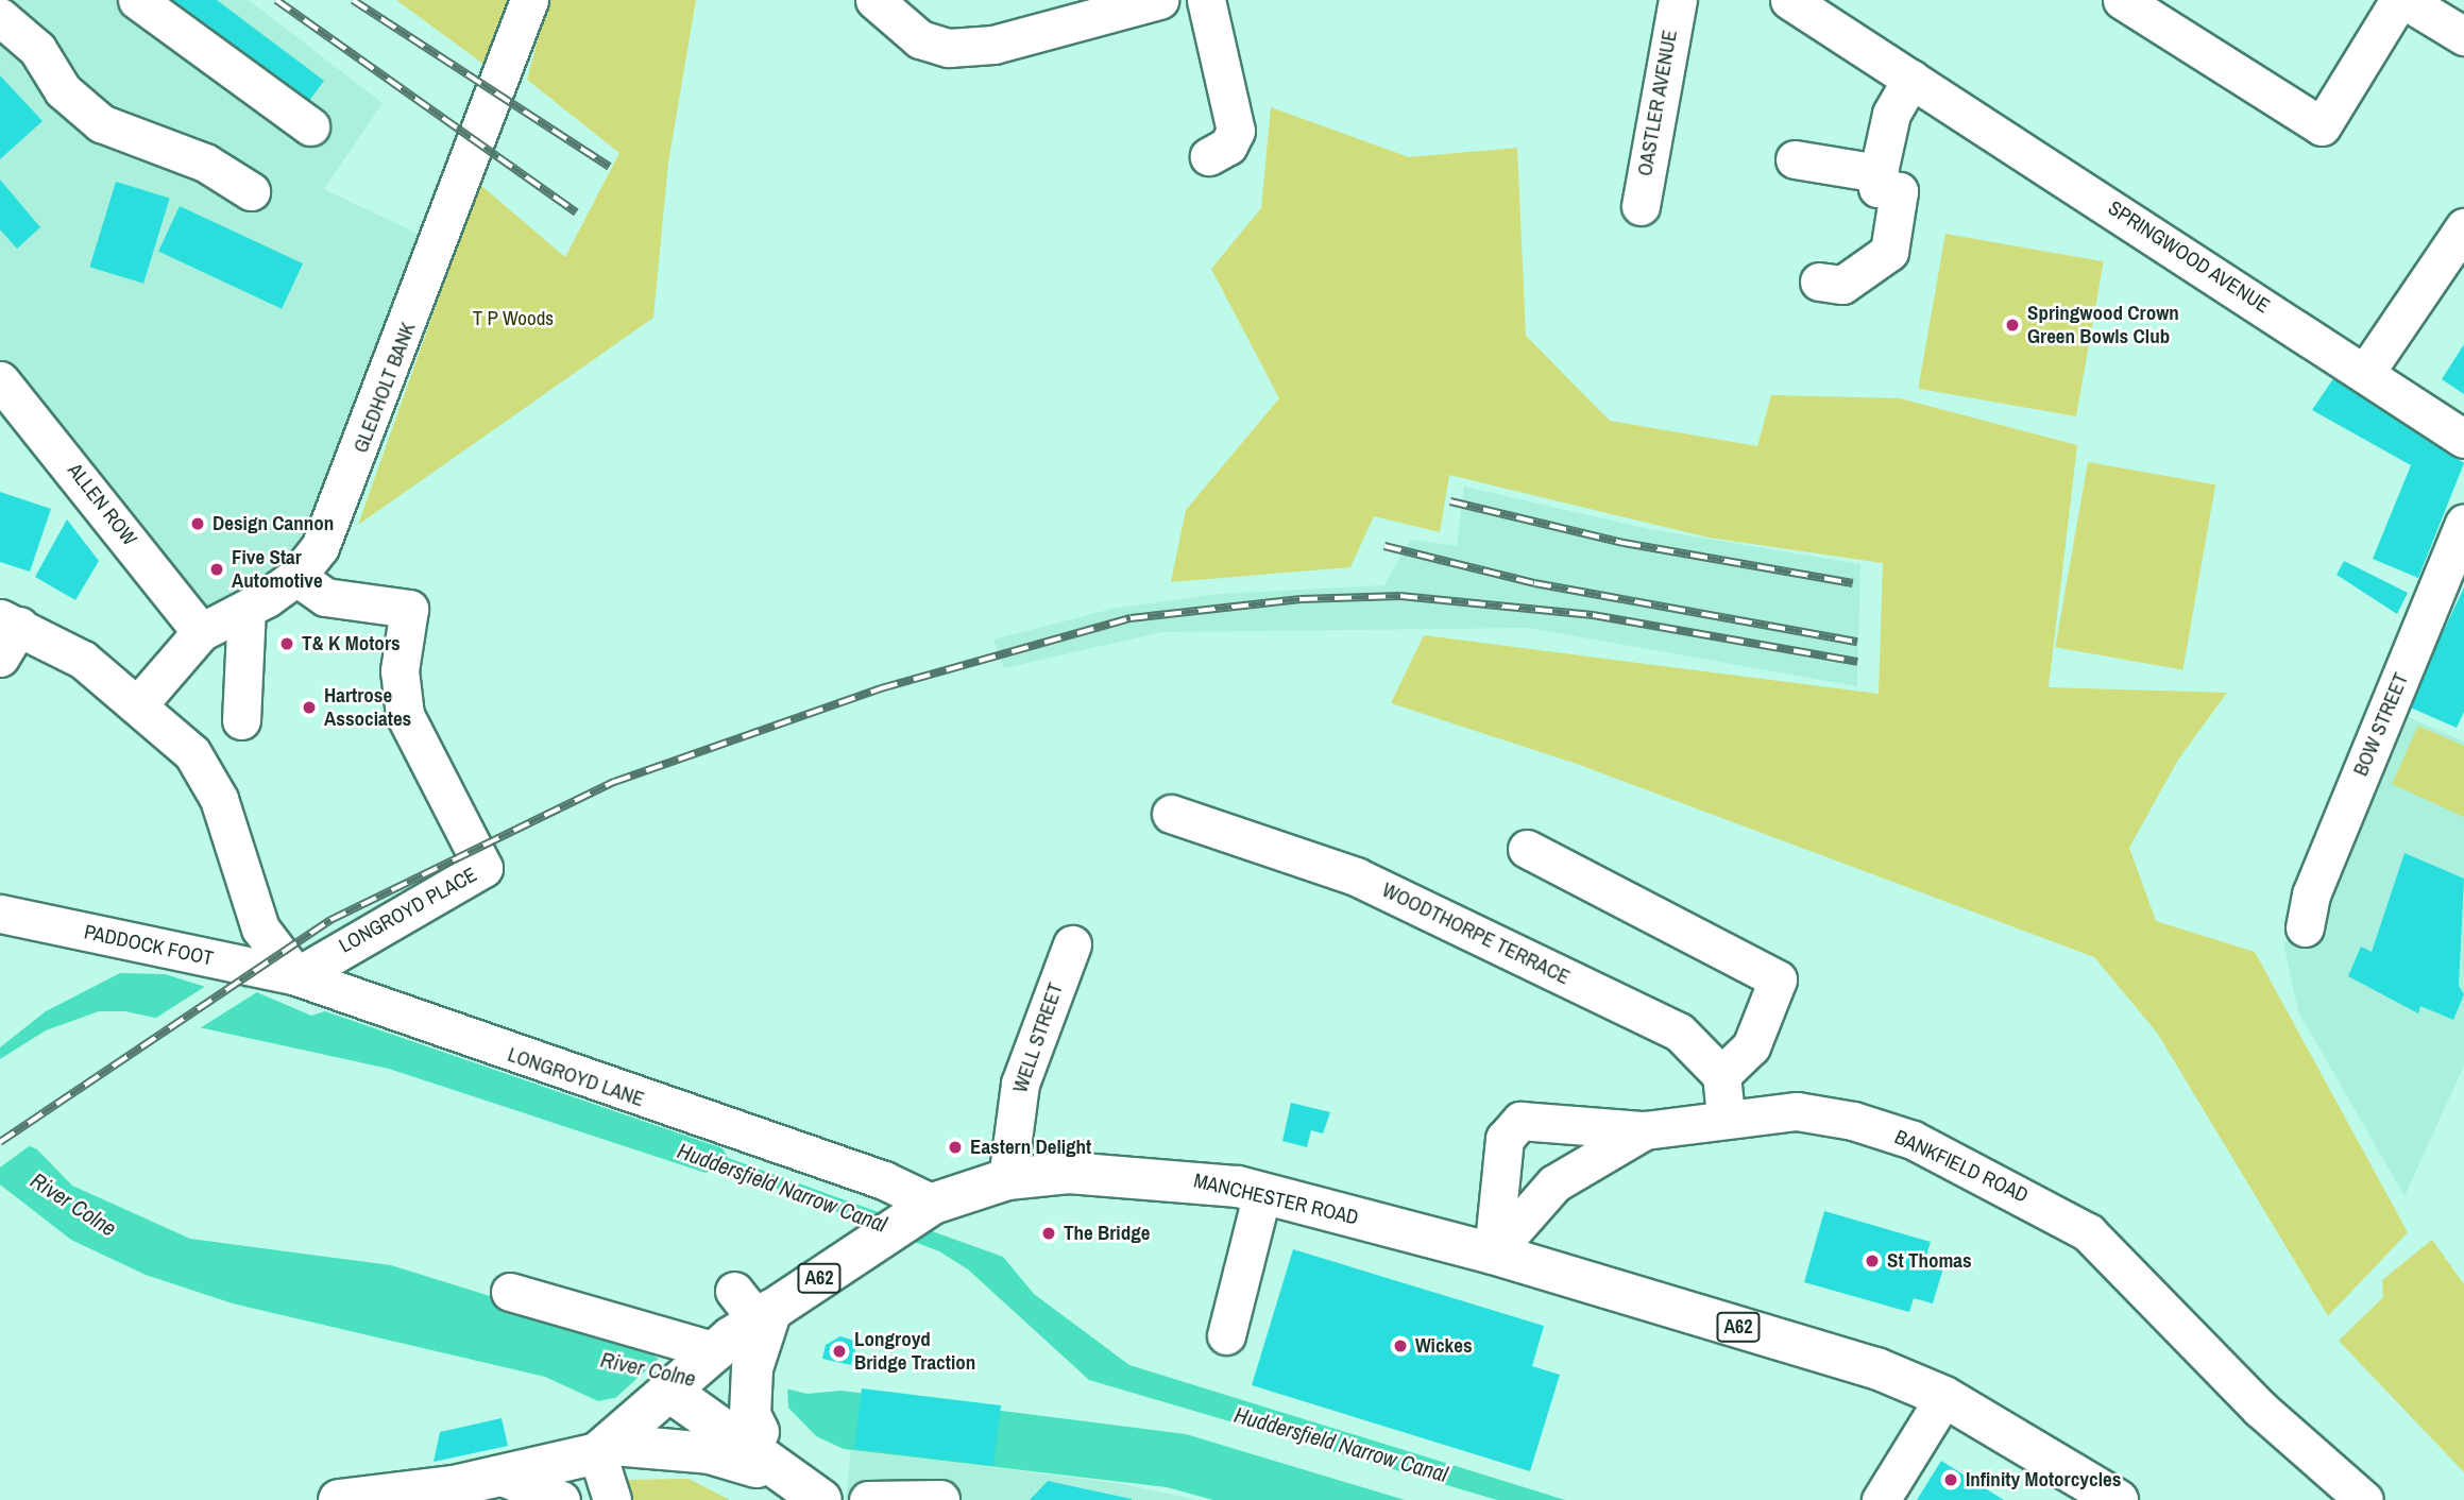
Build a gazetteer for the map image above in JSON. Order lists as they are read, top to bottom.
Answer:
{
  "streets": {
    "main road": ["MANCHESTER ROAD", "A62"],
    "street": [
      "OASTLER AVENUE",
      "SPRINGWOOD AVENUE",
      "GLEDHOLT BANK",
      "ALLEN ROW",
      "BOW STREET",
      "LONGROYD PLACE",
      "WOODTHORPE TERRACE",
      "PADDOCK FOOT",
      "WELL STREET",
      "LONGROYD LANE",
      "BANKFIELD ROAD"
    ]
  },
  "crossings": [
    ["GLEDHOLT BANK", "ALLEN ROW"],
    ["GLEDHOLT BANK", "LONGROYD PLACE"],
    ["GLEDHOLT BANK", "LONGROYD LANE"],
    ["LONGROYD PLACE", "PADDOCK FOOT"],
    ["LONGROYD PLACE", "LONGROYD LANE"],
    ["PADDOCK FOOT", "LONGROYD LANE"],
    ["WELL STREET", "MANCHESTER ROAD"],
    ["LONGROYD LANE", "MANCHESTER ROAD"],
    ["BANKFIELD ROAD", "MANCHESTER ROAD"]
  ],
  "water": ["Huddersfield Narrow Canal", "River Colne"],
  "parks": ["T P Woods"],
  "places": [
    "Springwood Crown Green Bowls Club",
    "Design Cannon",
    "Five Star Automotive",
    "T& K Motors",
    "Hartrose Associates",
    "Eastern Delight",
    "The Bridge",
    "St Thomas",
    "Wickes",
    "Longroyd Bridge Traction",
    "Infinity Motorcycles"
  ]
}
